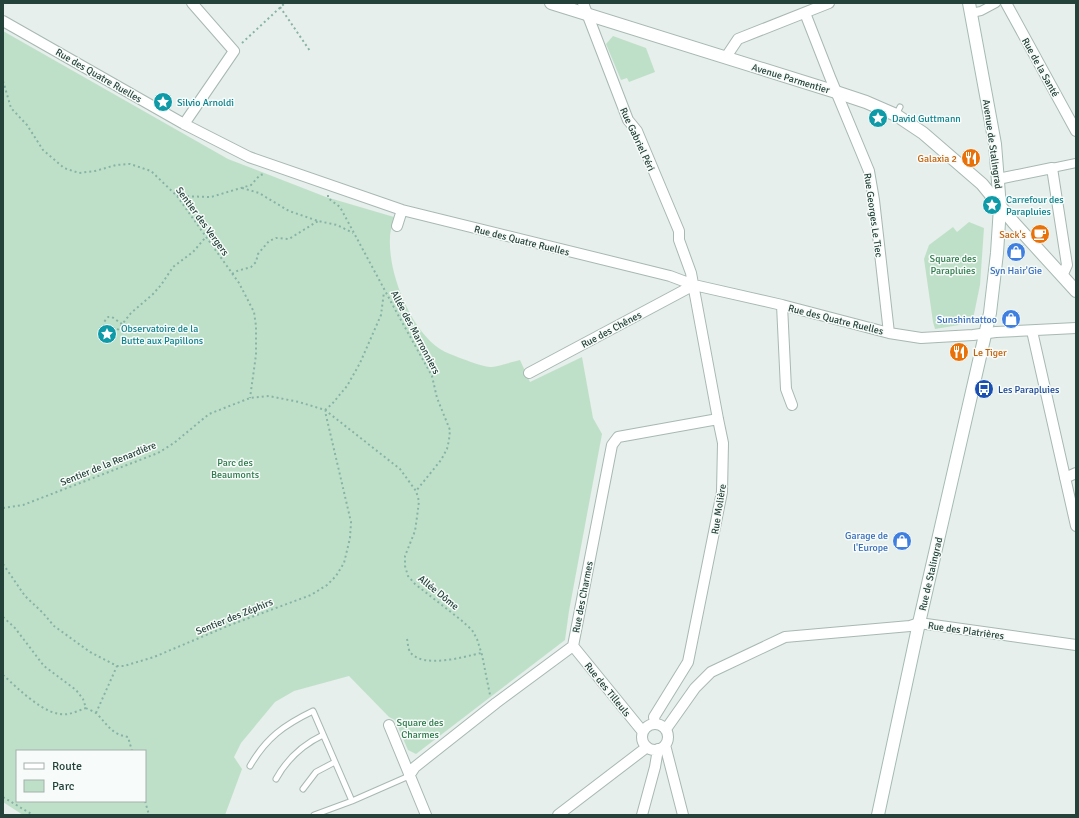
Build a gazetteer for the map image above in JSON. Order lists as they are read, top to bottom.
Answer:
{
  "streets": {
    "main road": ["Avenue Parmentier", "Avenue de Stalingrad", "Rue de Stalingrad"],
    "street": [
      "Rue de la Santé",
      "Rue des Quatre Ruelles",
      "Rue Gabriel Péri",
      "Rue Georges Le Tiec",
      "Rue des Chênes",
      "Rue Molière",
      "Rue des Charmes",
      "Rue des Platrières",
      "Rue des Tilleuls"
    ],
    "path": [
      "Sentier des Vergers",
      "Allée des Marronniers",
      "Sentier de la Renardière",
      "Allée Dôme",
      "Sentier des Zéphirs"
    ]
  },
  "crossings": [
    ["Rue des Quatre Ruelles", "Rue Gabriel Péri"],
    ["Rue des Quatre Ruelles", "Avenue de Stalingrad"],
    ["Rue des Quatre Ruelles", "Rue Georges Le Tiec"],
    ["Rue des Quatre Ruelles", "Rue des Chênes"],
    ["Rue des Quatre Ruelles", "Allée des Marronniers"],
    ["Rue des Quatre Ruelles", "Rue Molière"],
    ["Rue des Quatre Ruelles", "Rue de Stalingrad"],
    ["Avenue Parmentier", "Rue Gabriel Péri"],
    ["Avenue Parmentier", "Avenue de Stalingrad"],
    ["Avenue Parmentier", "Rue Georges Le Tiec"],
    ["Rue Gabriel Péri", "Rue des Chênes"],
    ["Rue Gabriel Péri", "Rue Molière"],
    ["Avenue de Stalingrad", "Rue de Stalingrad"],
    ["Sentier des Vergers", "Sentier de la Renardière"],
    ["Rue des Chênes", "Rue Molière"],
    ["Allée des Marronniers", "Allée Dôme"],
    ["Sentier de la Renardière", "Allée Dôme"],
    ["Sentier de la Renardière", "Sentier des Zéphirs"],
    ["Rue Molière", "Rue des Charmes"],
    ["Rue Molière", "Rue des Platrières"],
    ["Rue Molière", "Rue des Tilleuls"],
    ["Rue de Stalingrad", "Rue des Platrières"],
    ["Allée Dôme", "Sentier des Zéphirs"],
    ["Rue des Charmes", "Rue des Tilleuls"],
    ["Rue des Platrières", "Rue des Tilleuls"]
  ],
  "parks": ["Square des Parapluies", "Parc des Beaumonts", "Square des Charmes"],
  "places": {
    "place": [
      "Silvio Arnoldi",
      "David Guttmann",
      "Carrefour des Parapluies",
      "Observatoire de la Butte aux Papillons"
    ],
    "restaurant": ["Galaxia 2", "Le Tiger"],
    "cafe": ["Sack's"],
    "shop": ["Syn Hair'Gie", "Sunshintattoo", "Garage de l'Europe"],
    "bus stop": ["Les Parapluies"]
  },
  "legend": ["Route", "Parc"]
}
